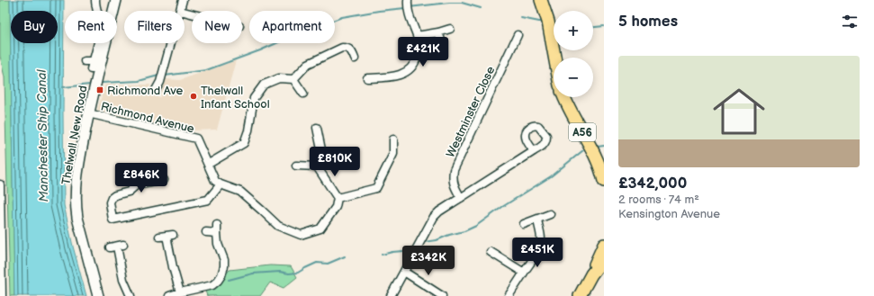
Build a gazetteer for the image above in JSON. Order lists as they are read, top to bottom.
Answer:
{
  "streets": {
    "main road": ["A56", "Thelwall New Road"],
    "street": ["Westminster Close", "Richmond Avenue"]
  },
  "crossings": [
    ["Richmond Avenue", "Thelwall New Road"]
  ],
  "water": ["Manchester Ship Canal"],
  "places": {
    "transit": ["Richmond Ave"],
    "other": ["Thelwall Infant School"]
  },
  "page": {
    "heading": "5 homes",
    "map_buttons": ["+", "−"],
    "chip": [
      "Buy",
      "Rent",
      "Filters",
      "New",
      "Apartment"
    ],
    "price": [
      "£421K",
      "£810K",
      "£846K",
      "£451K",
      "£342K"
    ],
    "list": [
      {
        "name": "£342,000",
        "note": "2 rooms · 74 m² · Kensington Avenue"
      }
    ]
  }
}
